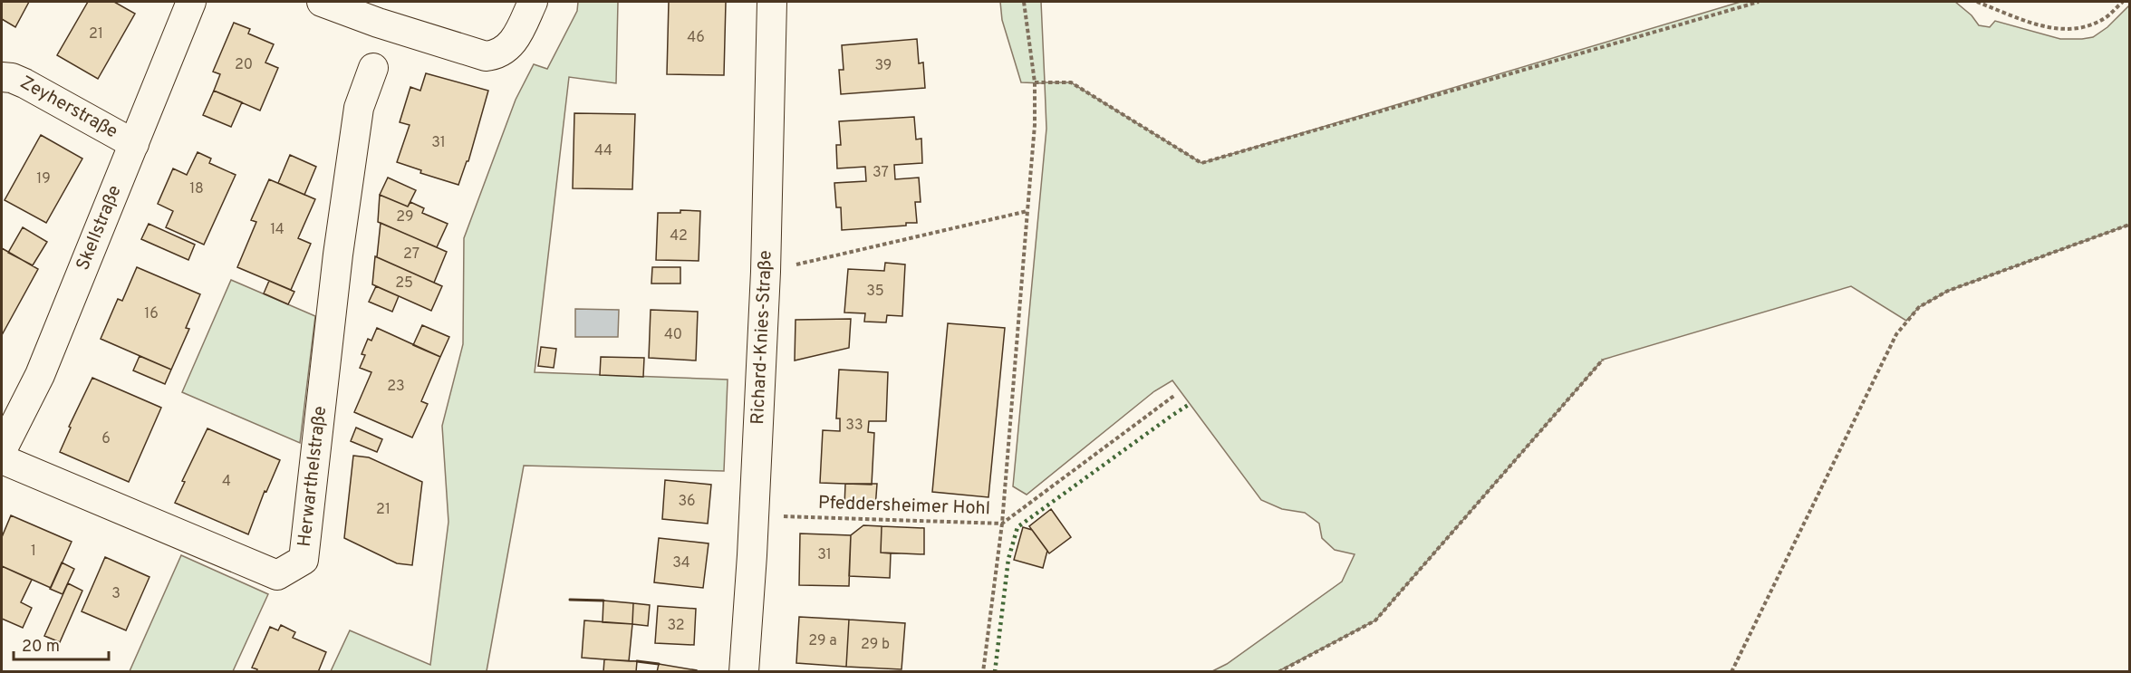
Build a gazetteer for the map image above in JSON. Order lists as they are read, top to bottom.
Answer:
{
  "streets": {
    "street": [
      "Zeyherstraße",
      "Skellstraße",
      "Richard-Knies-Straße",
      "Herwarthelstraße"
    ],
    "path": ["Pfeddersheimer Hohl"]
  },
  "crossings": [
    ["Zeyherstraße", "Skellstraße"],
    ["Richard-Knies-Straße", "Pfeddersheimer Hohl"]
  ],
  "house_numbers": [
    "21",
    "46",
    "20",
    "39",
    "31",
    "44",
    "37",
    "19",
    "18",
    "29",
    "14",
    "42",
    "27",
    "25",
    "35",
    "16",
    "40",
    "23",
    "33",
    "6",
    "4",
    "36",
    "21",
    "1",
    "31",
    "34",
    "3",
    "32",
    "29 a",
    "29 b"
  ],
  "scale_bar": "20 m"
}
